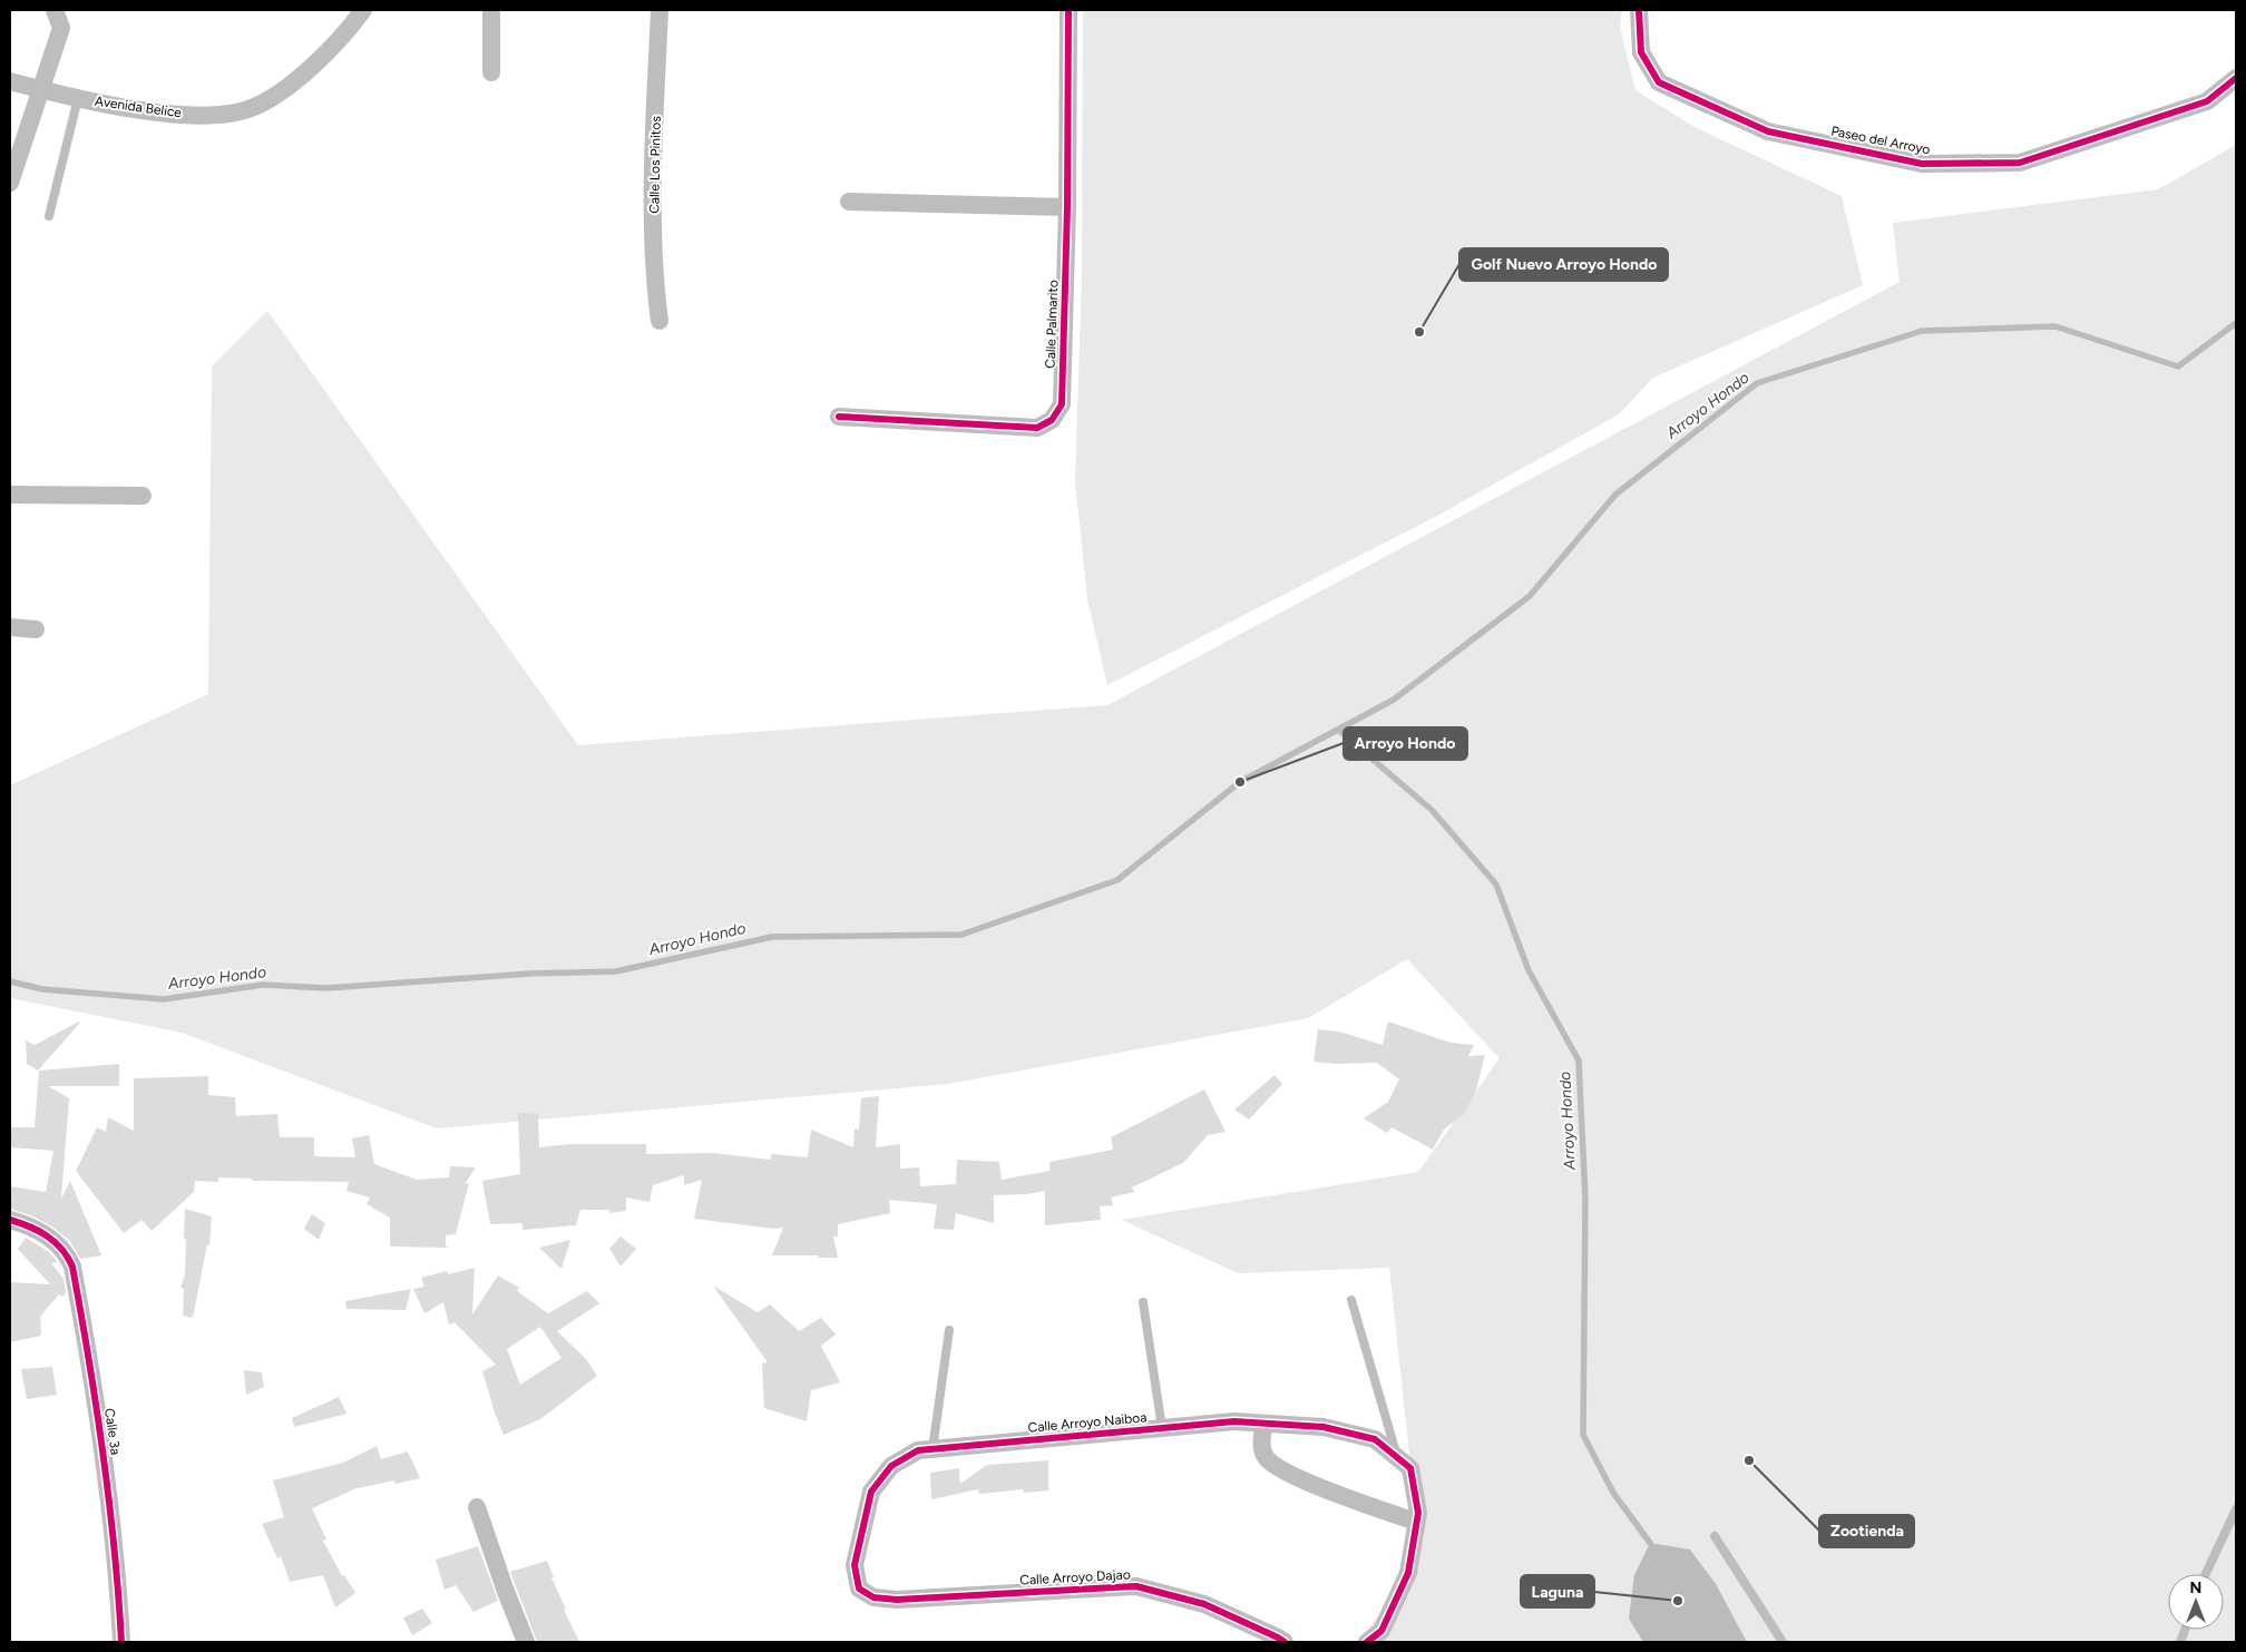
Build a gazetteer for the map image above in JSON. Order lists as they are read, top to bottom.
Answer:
{
  "streets": {
    "street": [
      "Avenida Belice",
      "Paseo del Arroyo",
      "Calle Los Pinitos",
      "Calle Palmarito",
      "Calle Arroyo Naiboa",
      "Calle 3a",
      "Calle Arroyo Dajao"
    ]
  },
  "crossings": [
    ["Calle Arroyo Naiboa", "Calle Arroyo Dajao"]
  ],
  "water": ["Arroyo Hondo"],
  "places": [
    "Golf Nuevo Arroyo Hondo",
    "Arroyo Hondo",
    "Zootienda",
    "Laguna"
  ],
  "north": "top"
}
